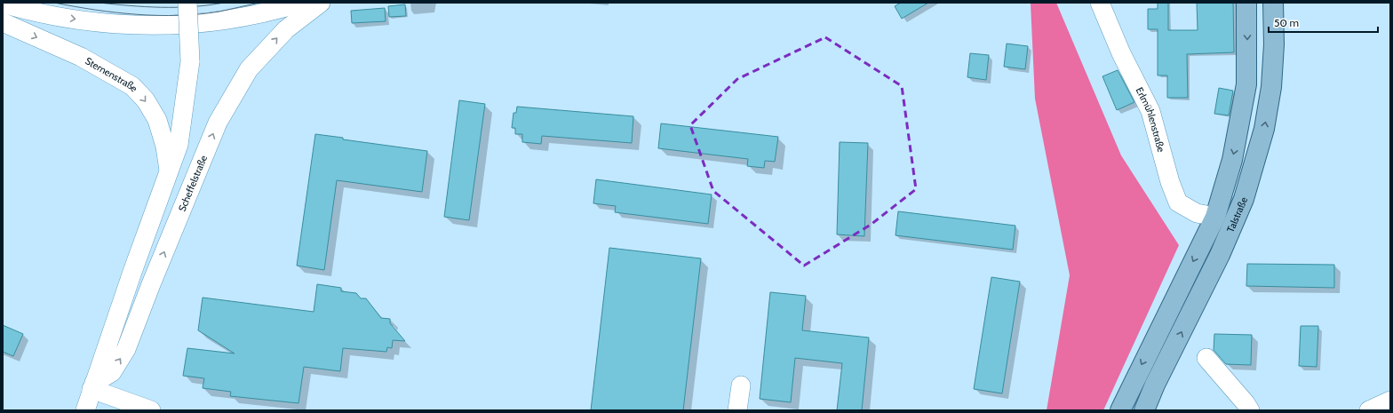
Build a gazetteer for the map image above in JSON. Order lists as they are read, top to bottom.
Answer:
{
  "streets": {
    "main road": ["Talstraße"],
    "street": ["Sternenstraße", "Erlmühlenstraße", "Scheffelstraße"]
  },
  "crossings": [
    ["Erlmühlenstraße", "Talstraße"]
  ],
  "one_way": ["Sternenstraße"],
  "scale_bar": "50 m"
}
